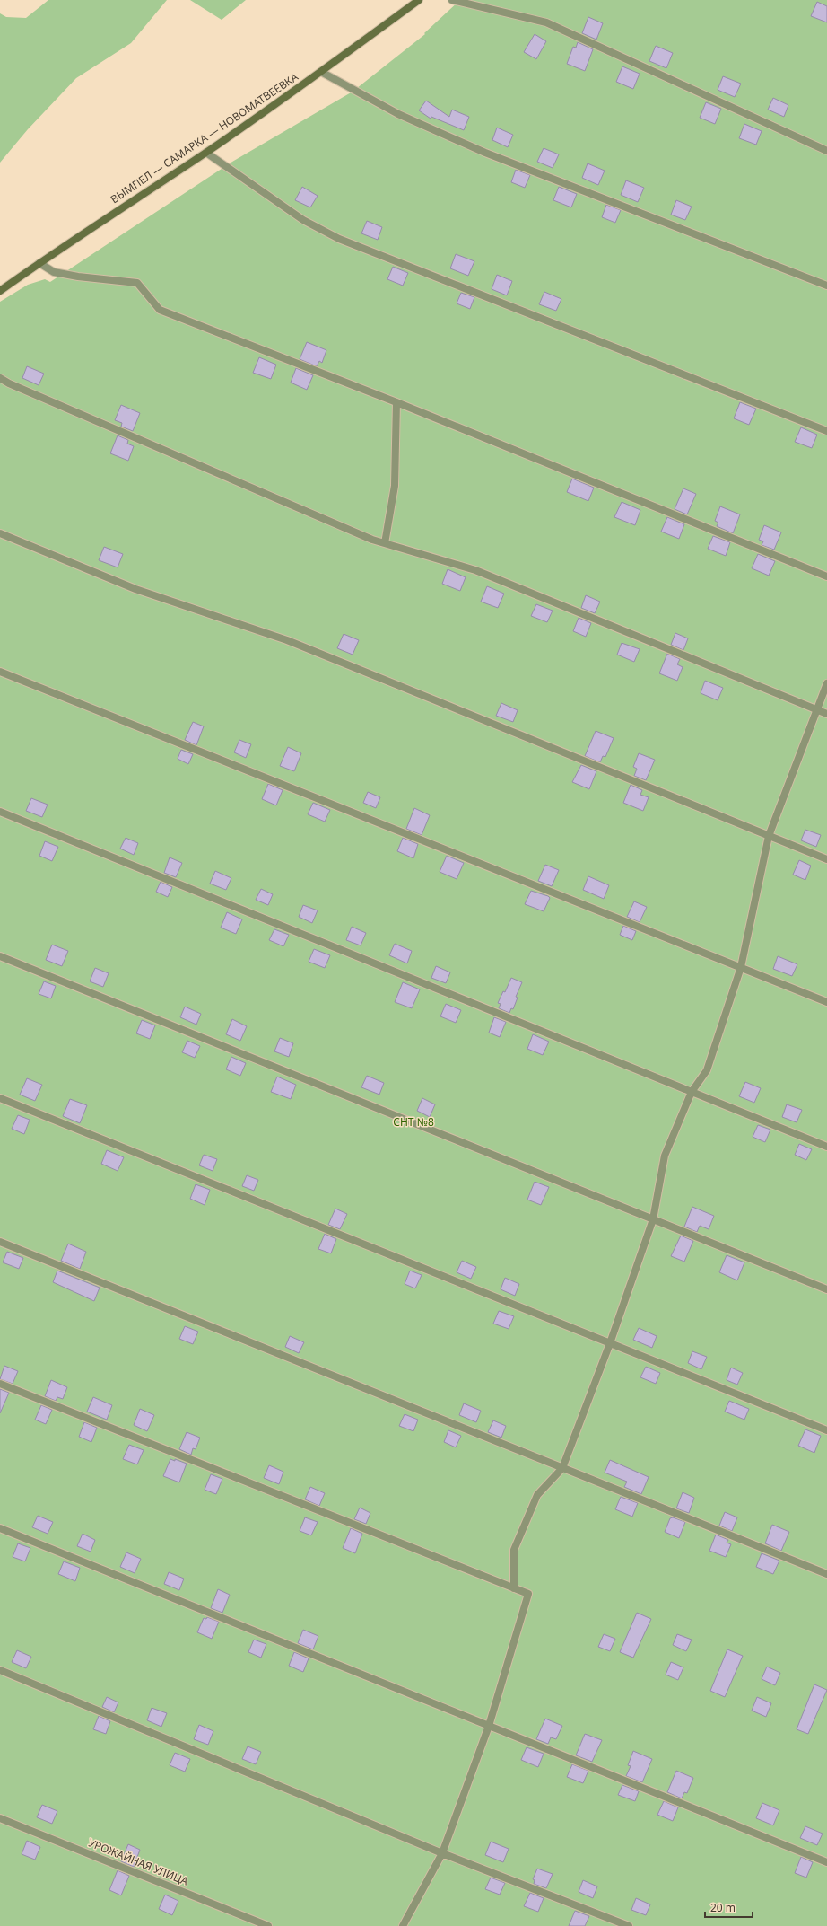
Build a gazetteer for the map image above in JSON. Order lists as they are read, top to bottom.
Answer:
{
  "streets": {
    "main road": ["ВЫМПЕЛ — САМАРКА — НОВОМАТВЕЕВКА"],
    "street": ["УРОЖАЙНАЯ УЛИЦА"]
  },
  "parks": ["СНТ №8"],
  "scale_bar": "20 m"
}
